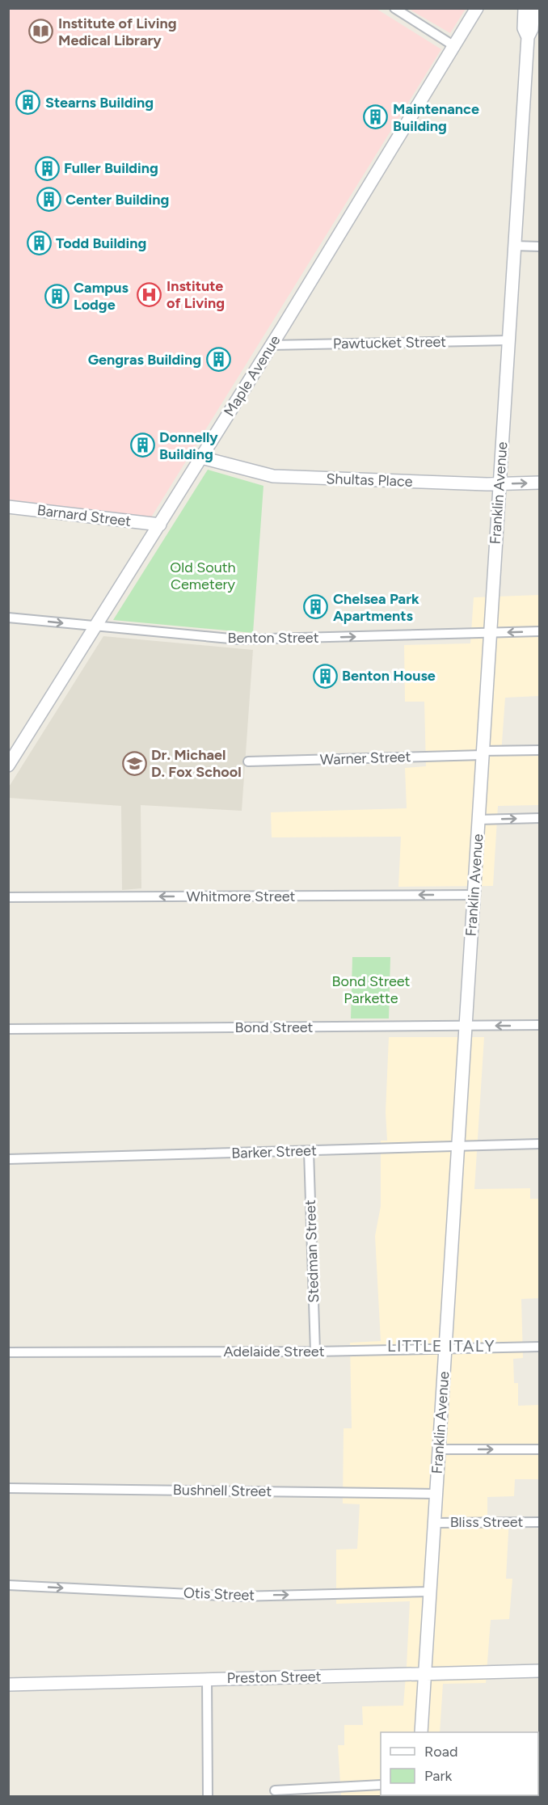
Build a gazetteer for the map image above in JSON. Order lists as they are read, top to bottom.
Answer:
{
  "streets": {
    "main road": [
      "Maple Avenue",
      "Shultas Place",
      "Franklin Avenue",
      "Barnard Street",
      "Preston Street"
    ],
    "street": [
      "Pawtucket Street",
      "Benton Street",
      "Warner Street",
      "Whitmore Street",
      "Bond Street",
      "Barker Street",
      "Stedman Street",
      "Adelaide Street",
      "Bushnell Street",
      "Bliss Street",
      "Otis Street"
    ]
  },
  "crossings": [
    ["Pawtucket Street", "Maple Avenue"],
    ["Pawtucket Street", "Franklin Avenue"],
    ["Maple Avenue", "Shultas Place"],
    ["Maple Avenue", "Barnard Street"],
    ["Maple Avenue", "Benton Street"],
    ["Shultas Place", "Franklin Avenue"],
    ["Franklin Avenue", "Benton Street"],
    ["Franklin Avenue", "Warner Street"],
    ["Franklin Avenue", "Whitmore Street"],
    ["Franklin Avenue", "Bond Street"],
    ["Franklin Avenue", "Barker Street"],
    ["Franklin Avenue", "Adelaide Street"],
    ["Franklin Avenue", "Bushnell Street"],
    ["Franklin Avenue", "Bliss Street"],
    ["Franklin Avenue", "Otis Street"],
    ["Franklin Avenue", "Preston Street"],
    ["Barker Street", "Stedman Street"],
    ["Stedman Street", "Adelaide Street"]
  ],
  "one_way": ["Benton Street", "Whitmore Street", "Otis Street"],
  "districts": ["LITTLE ITALY"],
  "parks": ["Old South Cemetery", "Bond Street Parkette"],
  "places": {
    "library": ["Institute of Living Medical Library"],
    "building": [
      "Stearns Building",
      "Maintenance Building",
      "Fuller Building",
      "Center Building",
      "Todd Building",
      "Campus Lodge",
      "Gengras Building",
      "Donnelly Building",
      "Chelsea Park Apartments",
      "Benton House"
    ],
    "hospital": ["Institute of Living"],
    "school or university": ["Dr. Michael D. Fox School"]
  },
  "legend": ["Road", "Park"]
}
